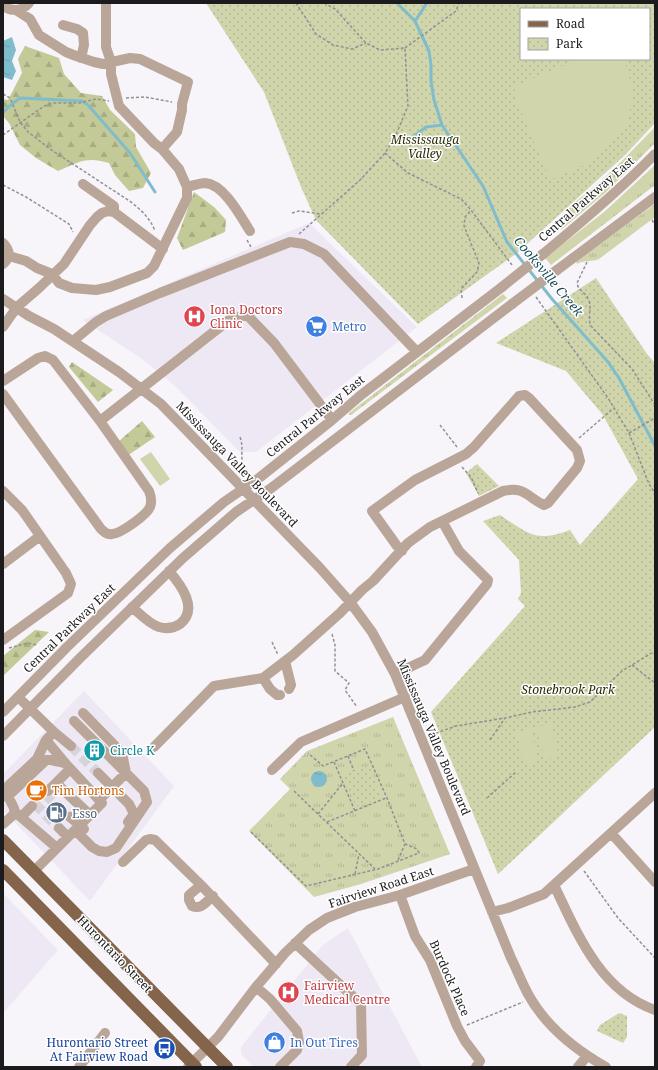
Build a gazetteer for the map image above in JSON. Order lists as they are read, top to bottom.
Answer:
{
  "streets": {
    "main road": ["Hurontario Street"],
    "street": [
      "Central Parkway East",
      "Mississauga Valley Boulevard",
      "Fairview Road East",
      "Burdock Place"
    ]
  },
  "crossings": [
    ["Central Parkway East", "Mississauga Valley Boulevard"],
    ["Mississauga Valley Boulevard", "Fairview Road East"],
    ["Fairview Road East", "Hurontario Street"],
    ["Fairview Road East", "Burdock Place"]
  ],
  "water": ["Cooksville Creek"],
  "parks": ["Mississauga Valley", "Stonebrook Park"],
  "places": {
    "hospital": ["Iona Doctors Clinic", "Fairview Medical Centre"],
    "supermarket": ["Metro"],
    "building": ["Circle K"],
    "cafe": ["Tim Hortons"],
    "fuel station": ["Esso"],
    "shop": ["In Out Tires"],
    "bus stop": ["Hurontario Street At Fairview Road"]
  },
  "legend": ["Road", "Park"]
}
